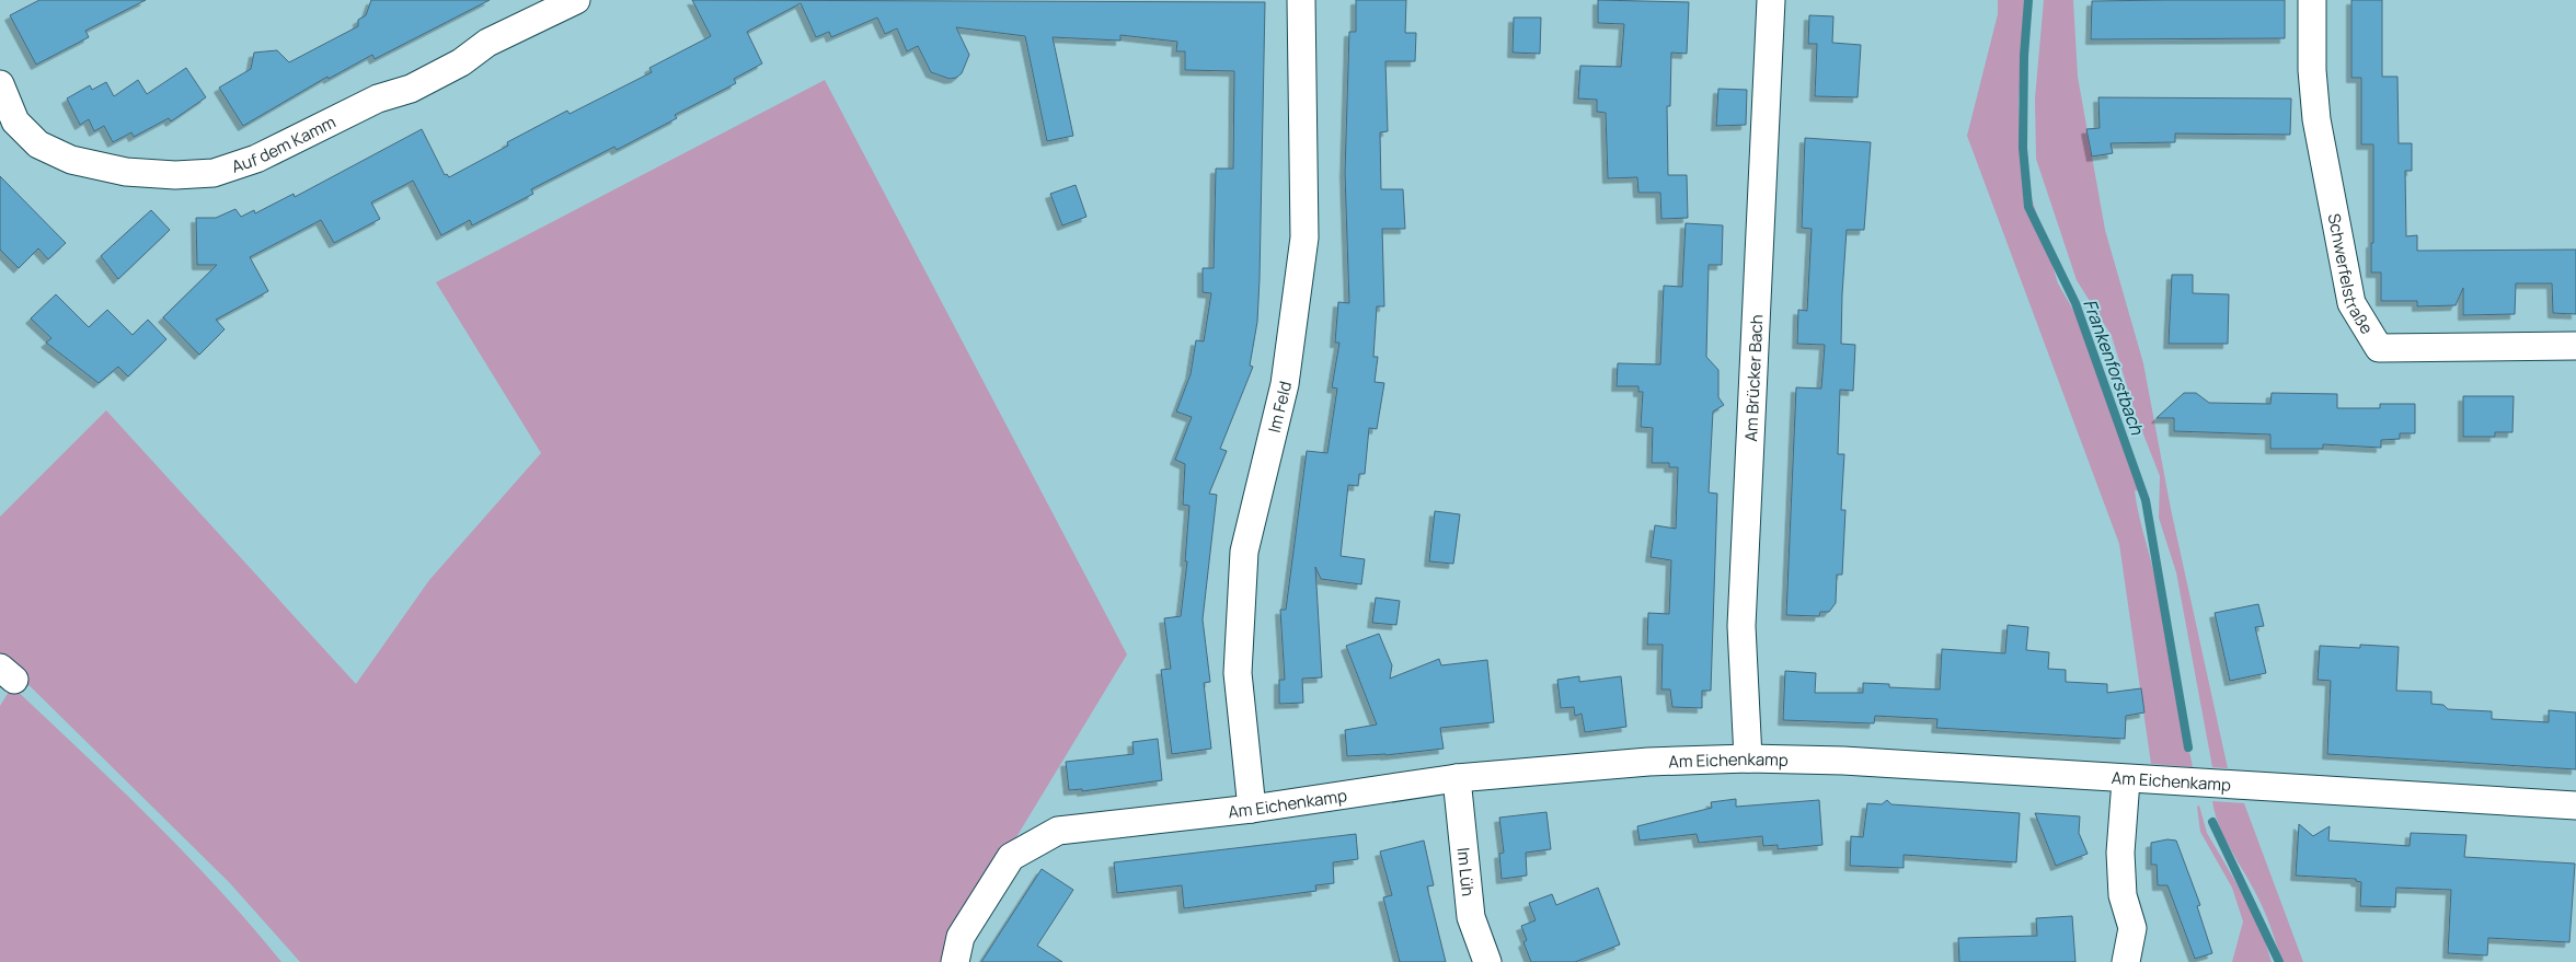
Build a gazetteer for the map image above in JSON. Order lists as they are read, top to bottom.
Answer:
{
  "streets": {
    "street": [
      "Auf dem Kamm",
      "Schwerfelstraße",
      "Am Brücker Bach",
      "Im Feld",
      "Am Eichenkamp",
      "Im Lüh"
    ]
  },
  "crossings": [
    ["Am Brücker Bach", "Am Eichenkamp"],
    ["Im Feld", "Am Eichenkamp"],
    ["Am Eichenkamp", "Im Lüh"]
  ],
  "water": ["Frankenforstbach"]
}
